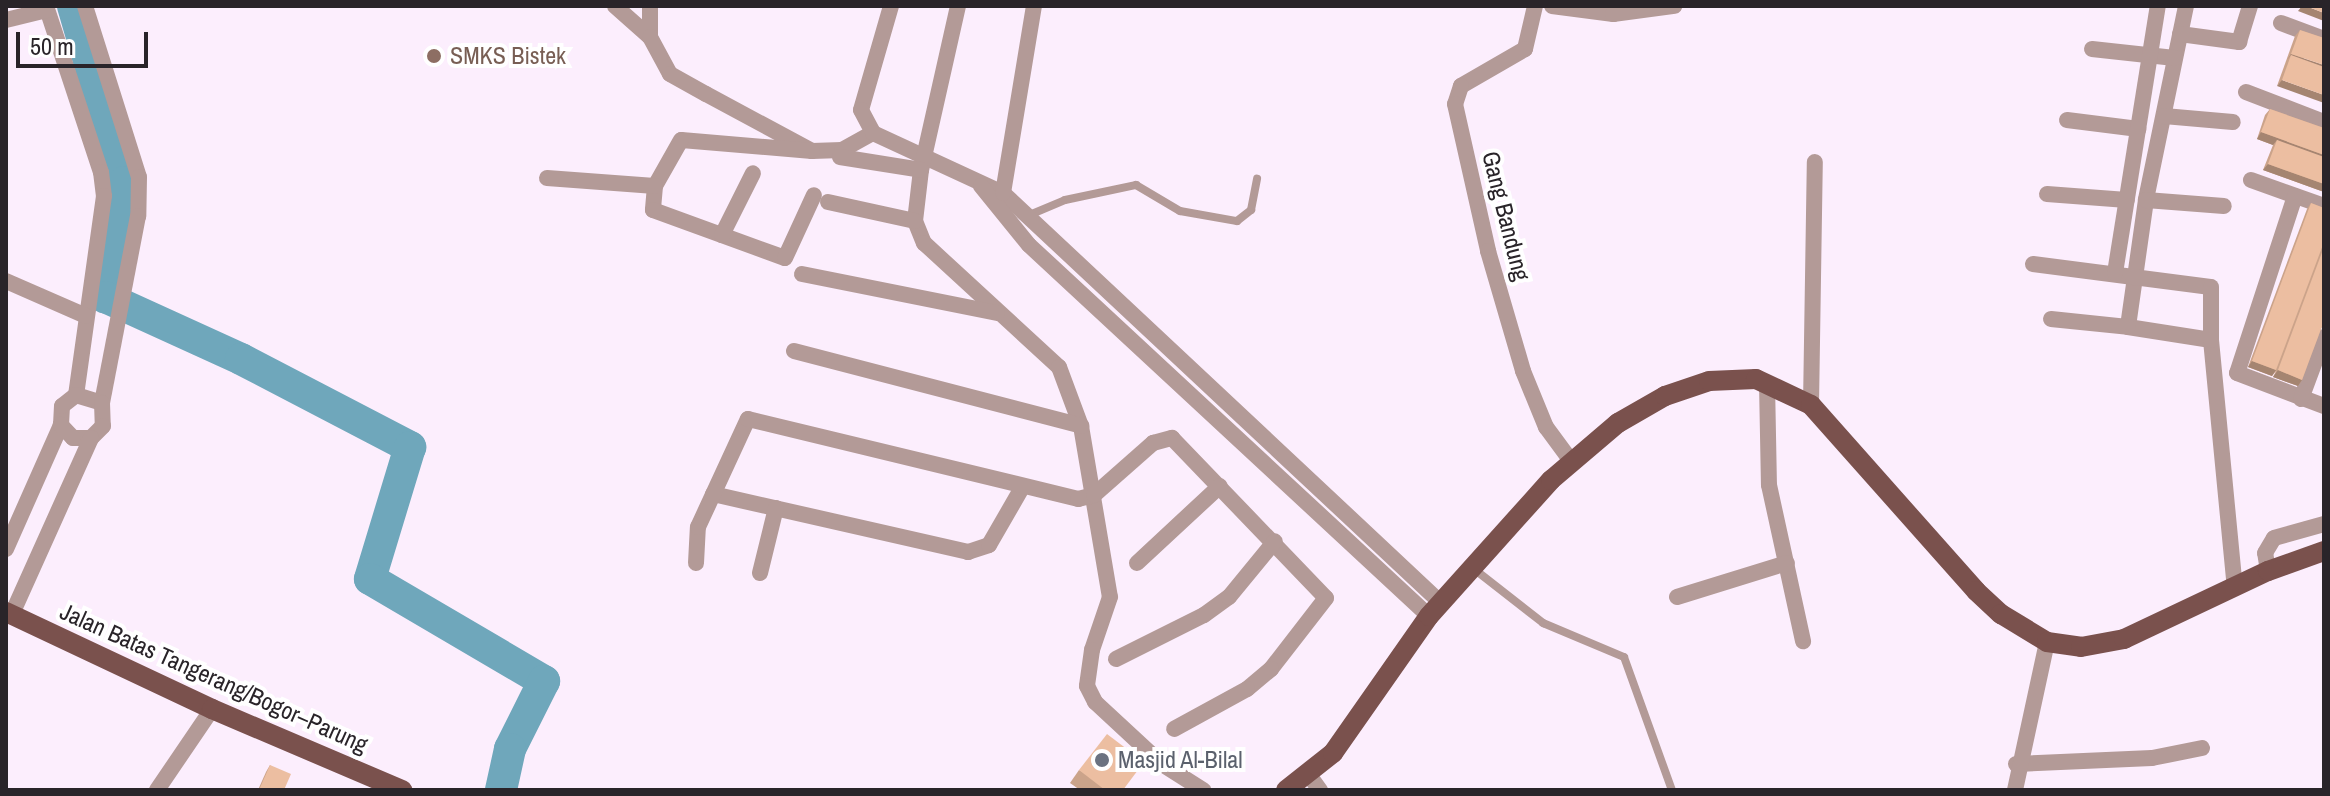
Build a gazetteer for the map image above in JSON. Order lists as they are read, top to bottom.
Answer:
{
  "streets": {
    "main road": ["Jalan Batas Tangerang/Bogor–Parung"],
    "street": ["Gang Bandung"]
  },
  "places": ["SMKS Bistek", "Masjid Al-Bilal"],
  "scale_bar": "50 m"
}
